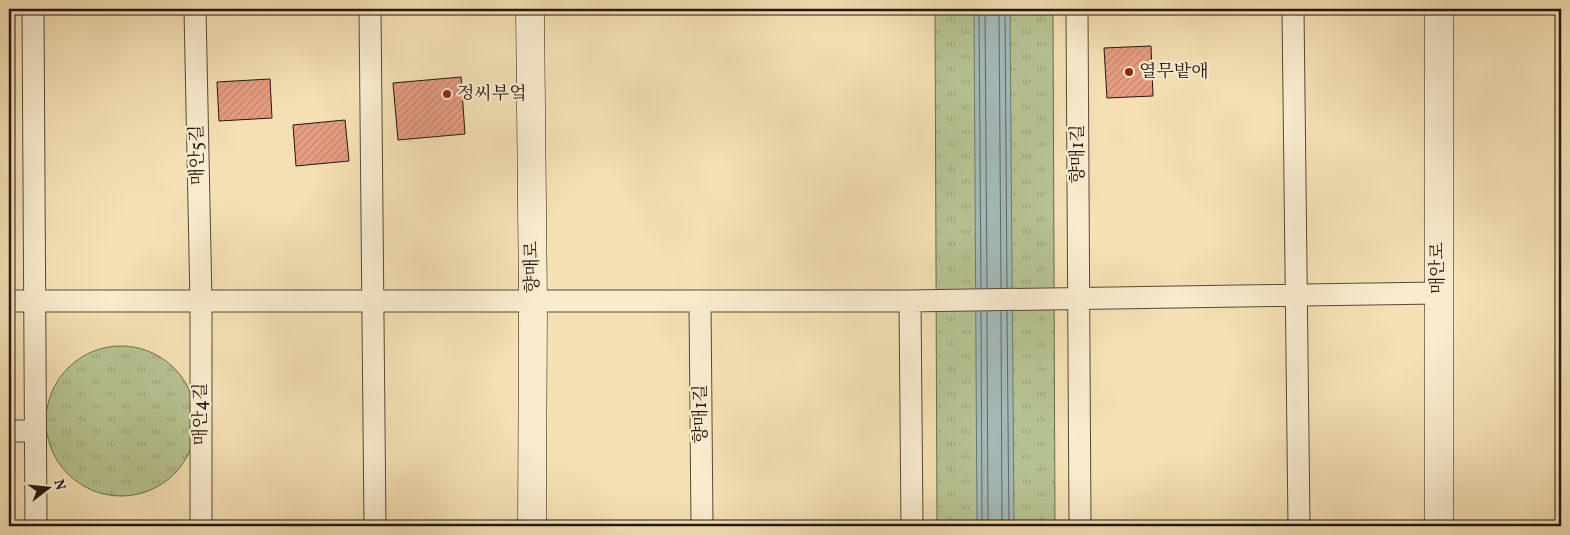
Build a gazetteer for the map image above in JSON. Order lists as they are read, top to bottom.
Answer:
{
  "streets": {
    "street": [
      "향매1길",
      "매안5길",
      "향매로",
      "매안로",
      "매안4길"
    ]
  },
  "crossings": [
    ["매안5길", "매안4길"]
  ],
  "places": ["열무밭애", "정씨부엌"],
  "north": "right"
}
